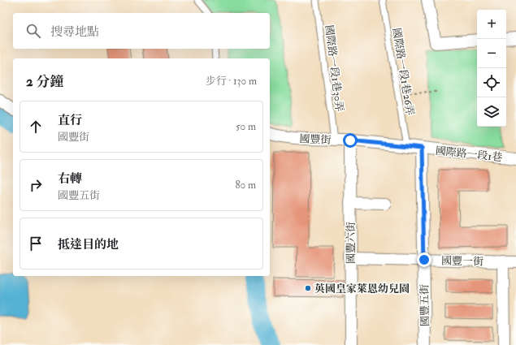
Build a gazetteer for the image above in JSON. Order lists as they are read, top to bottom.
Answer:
{
  "streets": {
    "street": [
      "國豐街",
      "國際路一段1巷",
      "國豐六街",
      "國豐一街",
      "國豐五街"
    ],
    "lane": ["國際路一段1巷30弄", "國際路一段1巷26弄"]
  },
  "crossings": [
    ["國際路一段1巷30弄", "國豐街"],
    ["國際路一段1巷26弄", "國豐街"],
    ["國豐街", "國際路一段1巷"],
    ["國豐街", "國豐六街"],
    ["國豐街", "國豐五街"],
    ["國際路一段1巷", "國豐五街"],
    ["國豐六街", "國豐一街"],
    ["國豐一街", "國豐五街"]
  ],
  "places": ["英國皇家萊恩幼兒園"],
  "page": {
    "map_buttons": ["+", "−"],
    "search": "搜尋地點",
    "heading": ["2 分鐘", "步行 · 130 m"],
    "list": [
      ["直行", "國豐街", "50 m"],
      ["右轉", "國豐五街", "80 m"],
      "抵達目的地"
    ]
  }
}
